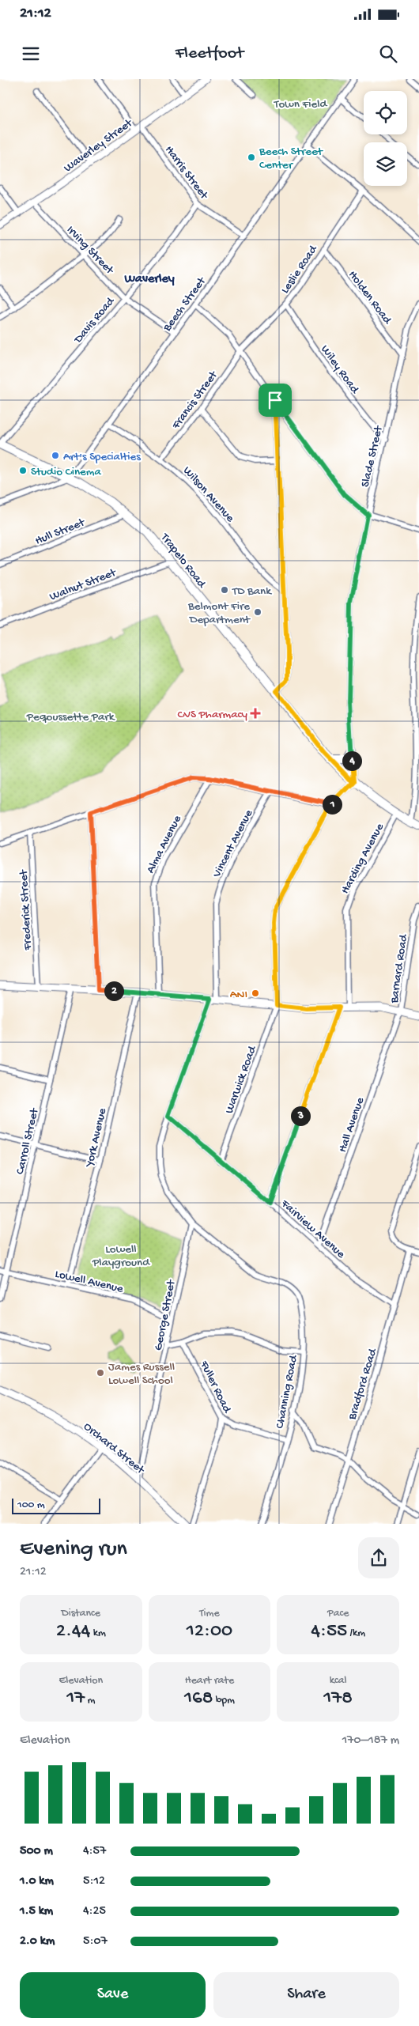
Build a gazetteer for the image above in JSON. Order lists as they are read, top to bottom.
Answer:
{
  "streets": {
    "main road": ["Trapelo Road", "Orchard Street"],
    "street": [
      "Waverley Street",
      "Harris Street",
      "Irving Street",
      "Leslie Road",
      "Holden Road",
      "Beech Street",
      "Davis Road",
      "Wiley Road",
      "Francis Street",
      "Slade Street",
      "Wilson Avenue",
      "Hull Street",
      "Walnut Street",
      "Vincent Avenue",
      "Alma Avenue",
      "Harding Avenue",
      "Frederick Street",
      "Barnard Road",
      "Warwick Road",
      "Hall Avenue",
      "York Avenue",
      "Carroll Street",
      "Fairview Avenue",
      "Lowell Avenue",
      "George Street",
      "Bradford Road",
      "Fuller Road",
      "Channing Road"
    ]
  },
  "crossings": [
    ["Waverley Street", "Harris Street"],
    ["Waverley Street", "Irving Street"],
    ["Harris Street", "Beech Street"],
    ["Harris Street", "Davis Road"],
    ["Irving Street", "Beech Street"],
    ["Irving Street", "Davis Road"],
    ["Leslie Road", "Holden Road"],
    ["Leslie Road", "Wiley Road"],
    ["Leslie Road", "Francis Street"],
    ["Holden Road", "Slade Street"],
    ["Beech Street", "Wilson Avenue"],
    ["Beech Street", "Trapelo Road"],
    ["Davis Road", "Trapelo Road"],
    ["Wiley Road", "Slade Street"],
    ["Francis Street", "Wilson Avenue"],
    ["Slade Street", "Trapelo Road"],
    ["Hull Street", "Trapelo Road"],
    ["Trapelo Road", "Walnut Street"],
    ["Trapelo Road", "Harding Avenue"],
    ["Barnard Road", "Hall Avenue"],
    ["Warwick Road", "Fairview Avenue"],
    ["Hall Avenue", "Fairview Avenue"],
    ["York Avenue", "Lowell Avenue"],
    ["Carroll Street", "Lowell Avenue"],
    ["Fairview Avenue", "Bradford Road"],
    ["Lowell Avenue", "George Street"],
    ["George Street", "Channing Road"],
    ["George Street", "Orchard Street"]
  ],
  "districts": ["Waverley"],
  "parks": ["Town Field", "Peqoussette Park", "Lowell Playground"],
  "places": {
    "other": [
      "Beech Street Center",
      "Art's Specialties",
      "Studio Cinema",
      "TD Bank",
      "Belmont Fire Department",
      "ANI",
      "James Russell Lowell School"
    ],
    "health": ["CVS Pharmacy"]
  },
  "scale_bar": "100 m",
  "page": {
    "status": "21:12",
    "header": "Fleetfoot",
    "pins": [
      "4",
      "1",
      "2",
      "3"
    ],
    "scale": "100 m",
    "heading": ["Evening run", "21:12"],
    "stats": [
      ["Distance", "2.44 km"],
      ["Time", "12:00"],
      ["Pace", "4:55 /km"],
      ["Elevation", "17 m"],
      ["Heart rate", "168 bpm"],
      ["kcal", "178"]
    ],
    "chart": ["Elevation", "170–187 m"],
    "list": [
      {
        "name": "500 m",
        "note": "4:57"
      },
      {
        "name": "1.0 km",
        "note": "5:12"
      },
      {
        "name": "1.5 km",
        "note": "4:25"
      },
      {
        "name": "2.0 km",
        "note": "5:07"
      }
    ],
    "buttons": ["Save", "Share"]
  }
}
